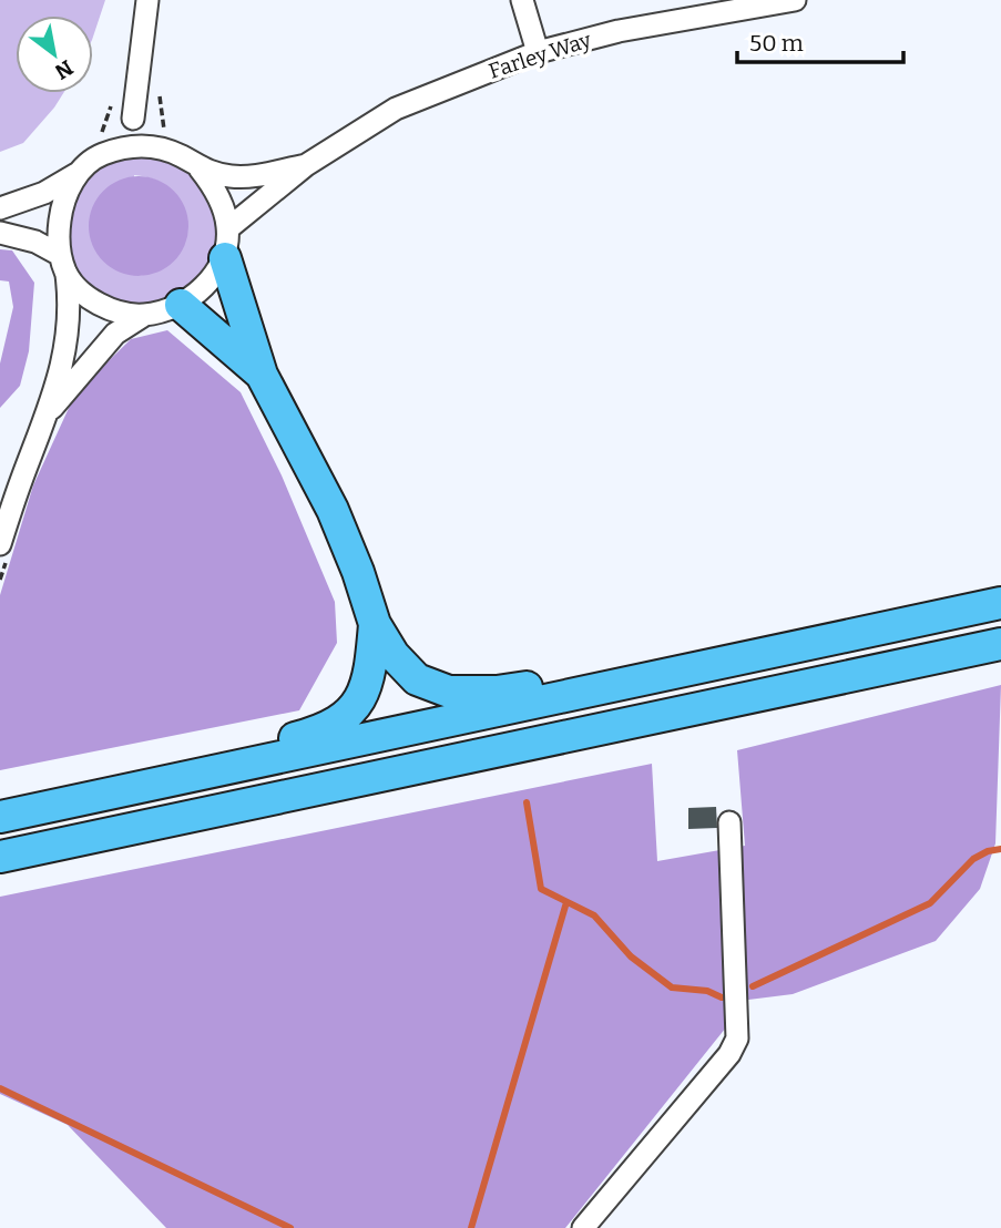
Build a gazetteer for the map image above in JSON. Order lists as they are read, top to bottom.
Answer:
{
  "streets": {
    "street": ["Farley Way"]
  },
  "scale_bar": "50 m",
  "north": "bottom right"
}
